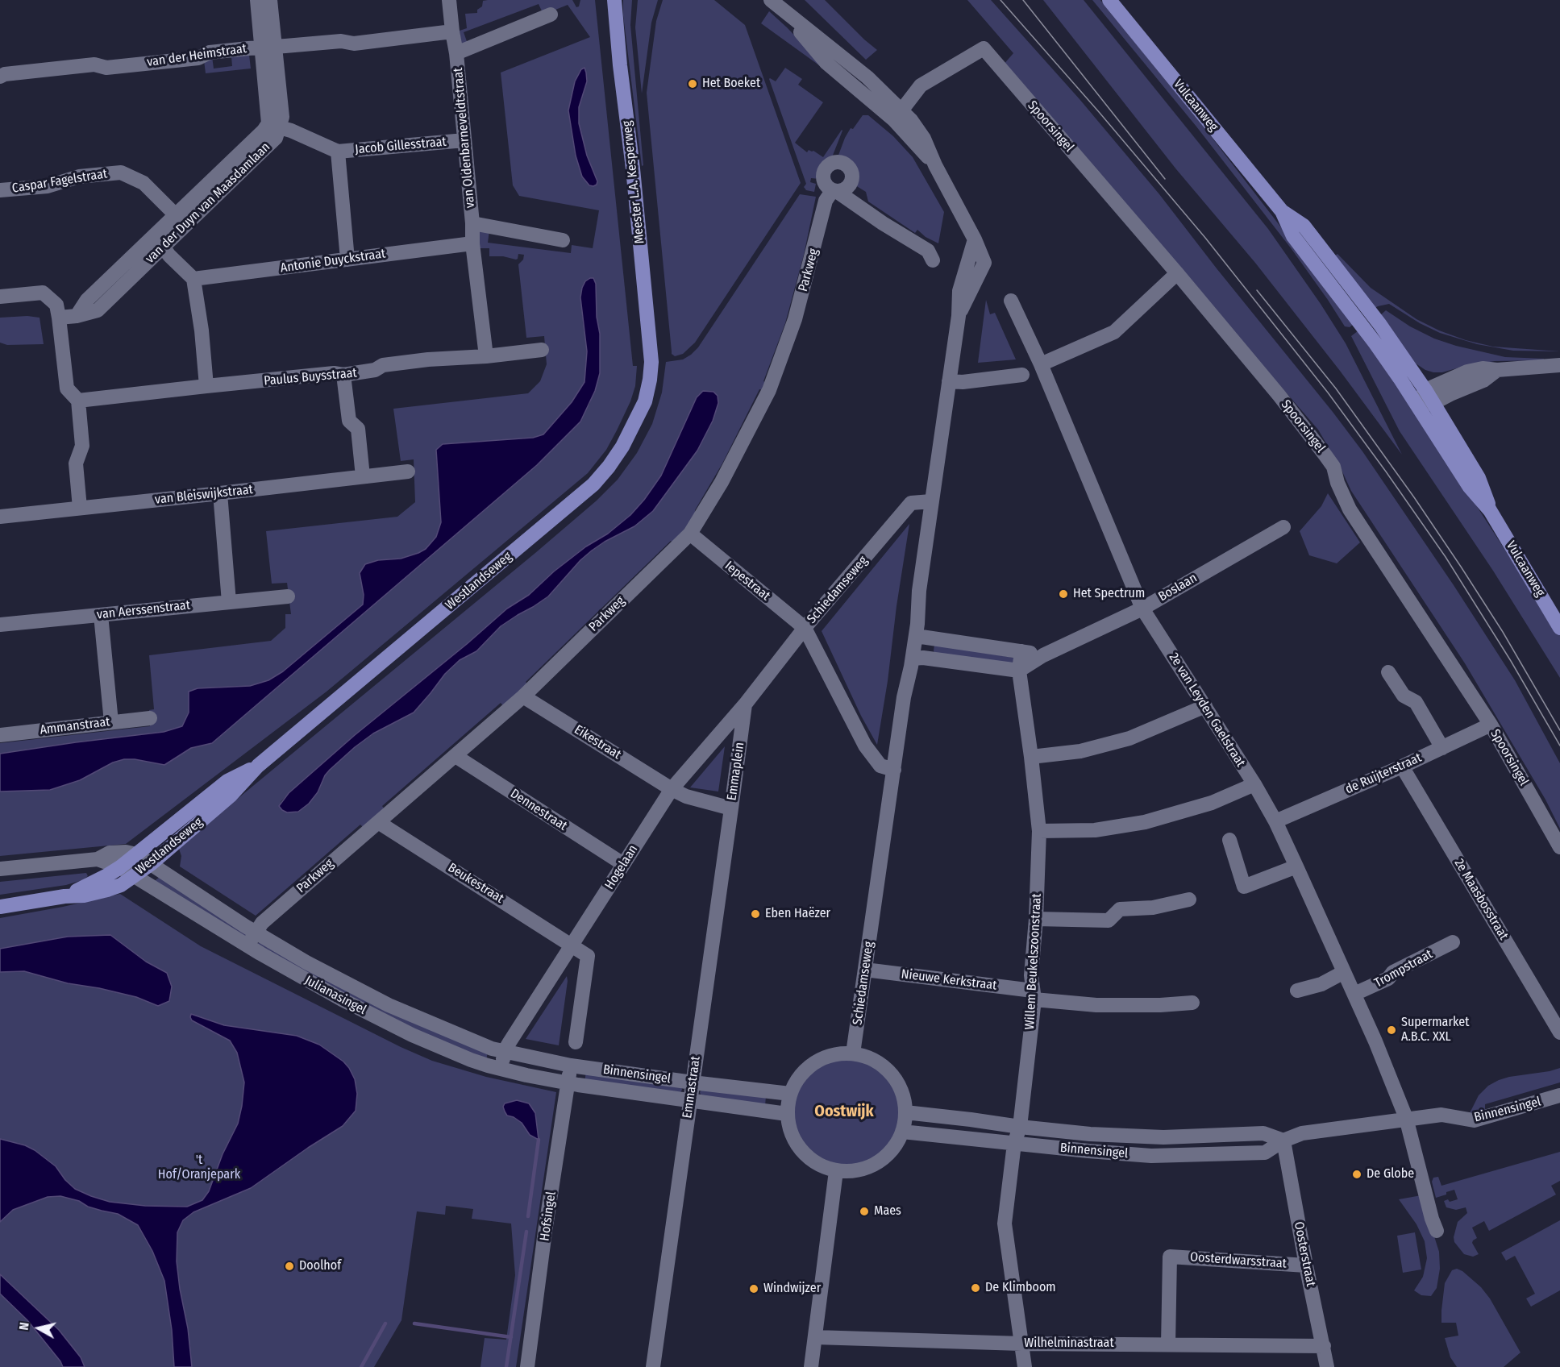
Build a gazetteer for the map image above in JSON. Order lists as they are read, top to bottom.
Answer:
{
  "streets": {
    "main road": ["Vulcaanweg", "Meester L.A. Kesperweg", "Westlandseweg"],
    "street": [
      "van der Heimstraat",
      "Spoorsingel",
      "van Oldenbarneveldtstraat",
      "Jacob Gillesstraat",
      "Caspar Fagelstraat",
      "van der Duyn van Maasdamlaan",
      "Antonie Duyckstraat",
      "Parkweg",
      "Paulus Buysstraat",
      "van Bleiswijkstraat",
      "Iepestraat",
      "Boslaan",
      "Schiedamseweg",
      "van Aerssenstraat",
      "2e van Leyden Gaelstraat",
      "Ammanstraat",
      "Eikestraat",
      "Emmaplein",
      "de Ruijterstraat",
      "Dennestraat",
      "Hogelaan",
      "Beukestraat",
      "2e Maasbosstraat",
      "Willem Beukelszoonstraat",
      "Trompstraat",
      "Nieuwe Kerkstraat",
      "Julianasingel",
      "Binnensingel",
      "Emmastraat",
      "Hofsingel",
      "Oosterstraat",
      "Oosterdwarsstraat",
      "Wilhelminastraat"
    ]
  },
  "crossings": [
    ["van der Heimstraat", "van Oldenbarneveldtstraat"],
    ["van der Heimstraat", "van der Duyn van Maasdamlaan"],
    ["Spoorsingel", "Schiedamseweg"],
    ["Spoorsingel", "de Ruijterstraat"],
    ["van Oldenbarneveldtstraat", "Jacob Gillesstraat"],
    ["van Oldenbarneveldtstraat", "Antonie Duyckstraat"],
    ["van Oldenbarneveldtstraat", "Paulus Buysstraat"],
    ["Jacob Gillesstraat", "van der Duyn van Maasdamlaan"],
    ["Jacob Gillesstraat", "Antonie Duyckstraat"],
    ["Caspar Fagelstraat", "van der Duyn van Maasdamlaan"],
    ["Meester L.A. Kesperweg", "Westlandseweg"],
    ["Parkweg", "Iepestraat"],
    ["Parkweg", "Eikestraat"],
    ["Parkweg", "Dennestraat"],
    ["Parkweg", "Beukestraat"],
    ["Parkweg", "Julianasingel"],
    ["Westlandseweg", "Julianasingel"],
    ["Iepestraat", "Schiedamseweg"],
    ["Iepestraat", "Emmaplein"],
    ["Boslaan", "2e van Leyden Gaelstraat"],
    ["Boslaan", "Willem Beukelszoonstraat"],
    ["Schiedamseweg", "Emmaplein"],
    ["Schiedamseweg", "Nieuwe Kerkstraat"],
    ["Schiedamseweg", "Binnensingel"],
    ["2e van Leyden Gaelstraat", "de Ruijterstraat"],
    ["2e van Leyden Gaelstraat", "Trompstraat"],
    ["2e van Leyden Gaelstraat", "Binnensingel"],
    ["Eikestraat", "Emmaplein"],
    ["Eikestraat", "Hogelaan"],
    ["Emmaplein", "Hogelaan"],
    ["Emmaplein", "Emmastraat"],
    ["de Ruijterstraat", "2e Maasbosstraat"],
    ["Dennestraat", "Hogelaan"],
    ["Hogelaan", "Beukestraat"],
    ["Hogelaan", "Julianasingel"],
    ["Willem Beukelszoonstraat", "Nieuwe Kerkstraat"],
    ["Willem Beukelszoonstraat", "Binnensingel"],
    ["Willem Beukelszoonstraat", "Wilhelminastraat"],
    ["Julianasingel", "Binnensingel"],
    ["Julianasingel", "Hofsingel"],
    ["Binnensingel", "Emmastraat"],
    ["Binnensingel", "Hofsingel"],
    ["Binnensingel", "Oosterstraat"],
    ["Oosterstraat", "Oosterdwarsstraat"],
    ["Oosterstraat", "Wilhelminastraat"],
    ["Oosterdwarsstraat", "Wilhelminastraat"]
  ],
  "districts": ["Oostwijk"],
  "parks": ["'t Hof/Oranjepark"],
  "places": [
    "Het Boeket",
    "Het Spectrum",
    "Eben Haëzer",
    "Supermarket A.B.C. XXL",
    "De Globe",
    "Maes",
    "Doolhof",
    "De Klimboom",
    "Windwijzer"
  ],
  "north": "left"
}
